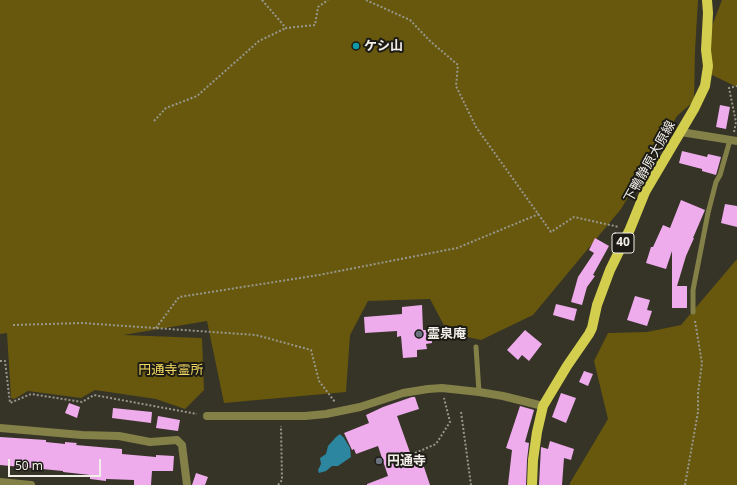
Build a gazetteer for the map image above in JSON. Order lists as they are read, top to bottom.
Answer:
{
  "streets": {
    "main road": ["下鴨静原大原線", "40"]
  },
  "parks": ["円通寺霊所"],
  "places": ["ケシ山", "霊泉庵", "円通寺"],
  "scale_bar": "50 m"
}
